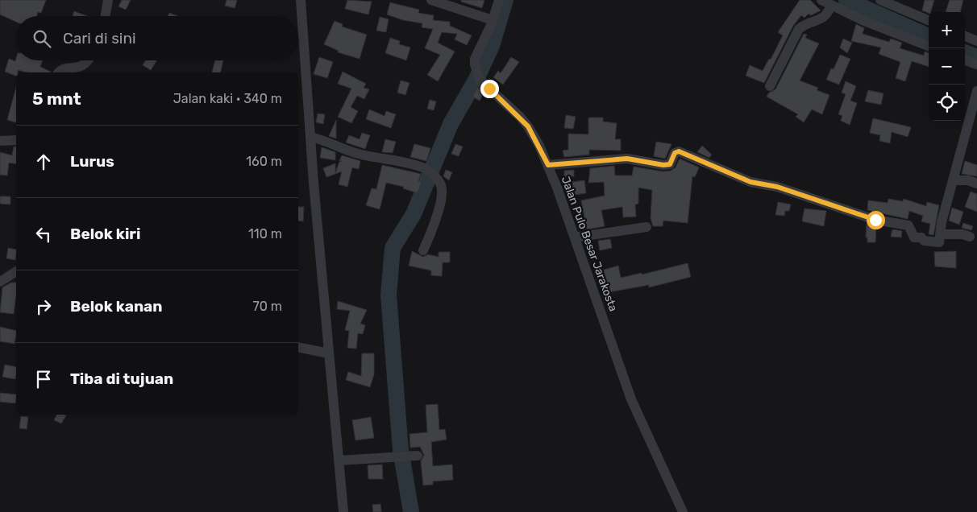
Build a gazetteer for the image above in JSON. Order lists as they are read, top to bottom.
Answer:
{
  "streets": {
    "street": ["Jalan Pulo Besar Jarakosta"]
  },
  "page": {
    "map_buttons": ["+", "−"],
    "search": "Cari di sini",
    "heading": ["5 mnt", "Jalan kaki · 340 m"],
    "list": [
      ["Lurus", "160 m"],
      ["Belok kiri", "110 m"],
      ["Belok kanan", "70 m"],
      "Tiba di tujuan"
    ]
  }
}
